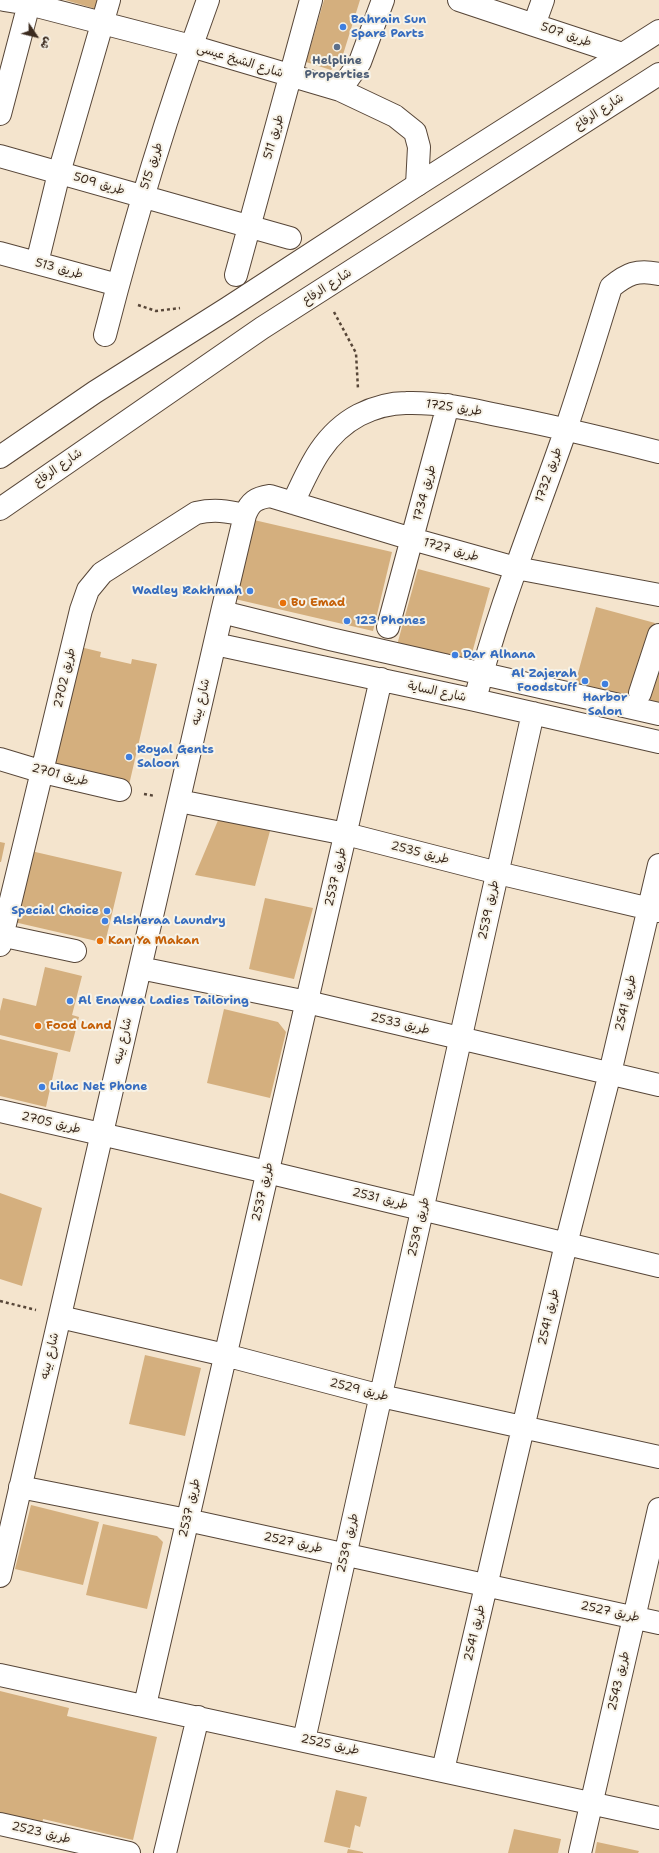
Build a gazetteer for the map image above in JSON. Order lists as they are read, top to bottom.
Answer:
{
  "streets": {
    "street": [
      "طريق 507",
      "شارع الشيخ عيسى",
      "شارع الرفاع",
      "طريق 511",
      "طريق 515",
      "طريق 509",
      "طريق 513",
      "طريق 1725",
      "طريق 1732",
      "طريق 1734",
      "طريق 1727",
      "طريق 2702",
      "شارع الساية",
      "شارع بينه",
      "طريق 2701",
      "طريق 2535",
      "طريق 2537",
      "طريق 2539",
      "طريق 2541",
      "طريق 2533",
      "طريق 2705",
      "طريق 2531",
      "طريق 2529",
      "طريق 2527",
      "طريق 2543",
      "طريق 2525",
      "طريق 2523"
    ]
  },
  "crossings": [
    ["شارع الشيخ عيسى", "طريق 511"],
    ["شارع الشيخ عيسى", "طريق 515"],
    ["طريق 511", "طريق 509"],
    ["طريق 515", "طريق 509"],
    ["طريق 515", "طريق 513"],
    ["طريق 1725", "طريق 1732"],
    ["طريق 1725", "طريق 1734"],
    ["طريق 1725", "طريق 1727"],
    ["طريق 1732", "طريق 1727"],
    ["طريق 1732", "شارع الساية"],
    ["طريق 1734", "طريق 1727"],
    ["طريق 1727", "طريق 2702"],
    ["طريق 1727", "شارع بينه"],
    ["طريق 2702", "شارع بينه"],
    ["طريق 2702", "طريق 2701"],
    ["شارع الساية", "شارع بينه"],
    ["شارع الساية", "طريق 2537"],
    ["شارع الساية", "طريق 2539"],
    ["شارع بينه", "طريق 2535"],
    ["شارع بينه", "طريق 2533"],
    ["شارع بينه", "طريق 2705"],
    ["شارع بينه", "طريق 2531"],
    ["شارع بينه", "طريق 2529"],
    ["شارع بينه", "طريق 2527"],
    ["طريق 2535", "طريق 2537"],
    ["طريق 2535", "طريق 2539"],
    ["طريق 2535", "طريق 2541"],
    ["طريق 2537", "طريق 2533"],
    ["طريق 2537", "طريق 2531"],
    ["طريق 2537", "طريق 2529"],
    ["طريق 2537", "طريق 2527"],
    ["طريق 2537", "طريق 2525"],
    ["طريق 2539", "طريق 2533"],
    ["طريق 2539", "طريق 2531"],
    ["طريق 2539", "طريق 2529"],
    ["طريق 2539", "طريق 2527"],
    ["طريق 2539", "طريق 2525"],
    ["طريق 2541", "طريق 2533"],
    ["طريق 2541", "طريق 2531"],
    ["طريق 2541", "طريق 2529"],
    ["طريق 2541", "طريق 2527"],
    ["طريق 2541", "طريق 2525"],
    ["طريق 2705", "طريق 2531"],
    ["طريق 2527", "طريق 2543"],
    ["طريق 2543", "طريق 2525"]
  ],
  "places": [
    "Bahrain Sun Spare Parts",
    "Helpline Properties",
    "Wadley Rakhmah",
    "Bu Emad",
    "123 Phones",
    "Dar Alhana",
    "Al Zajerah Foodstuff",
    "Harbor Salon",
    "Royal Gents Saloon",
    "Special Choice",
    "Alsheraa Laundry",
    "Kan Ya Makan",
    "Al Enawea Ladies Tailoring",
    "Food Land",
    "Lilac Net Phone"
  ],
  "north": "bottom right"
}
